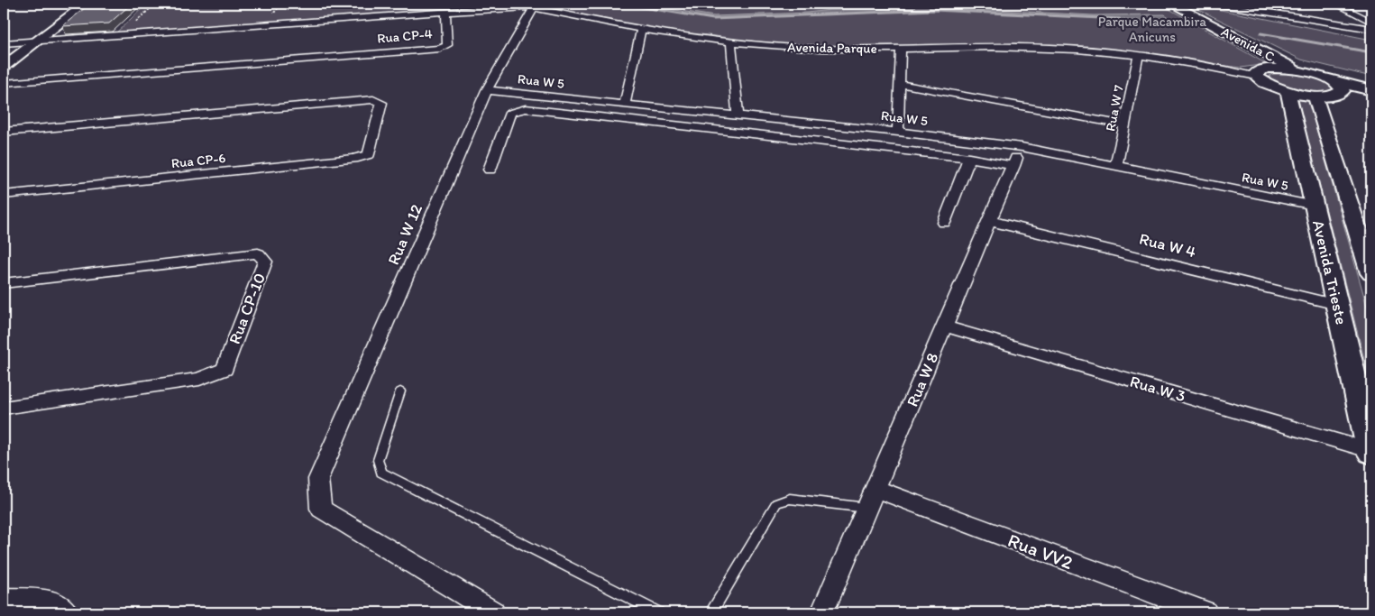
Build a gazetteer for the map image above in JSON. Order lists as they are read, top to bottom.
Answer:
{
  "streets": {
    "street": [
      "Rua CP-4",
      "Avenida C",
      "Avenida Parque",
      "Rua W 5",
      "Rua W 7",
      "Rua CP-6",
      "Rua W 12",
      "Rua W 4",
      "Avenida Trieste",
      "Rua CP-10",
      "Rua W 8",
      "Rua W 3",
      "Rua VV2"
    ]
  },
  "crossings": [
    ["Rua CP-4", "Avenida Parque"],
    ["Avenida Parque", "Rua W 7"],
    ["Avenida Parque", "Rua W 12"],
    ["Rua W 5", "Rua W 7"],
    ["Rua W 5", "Rua W 12"],
    ["Rua W 5", "Avenida Trieste"],
    ["Rua W 5", "Rua W 8"],
    ["Rua W 4", "Avenida Trieste"],
    ["Rua W 4", "Rua W 8"],
    ["Avenida Trieste", "Rua W 3"],
    ["Rua W 8", "Rua W 3"],
    ["Rua W 8", "Rua VV2"]
  ],
  "parks": ["Parque Macambira Anicuns"]
}
